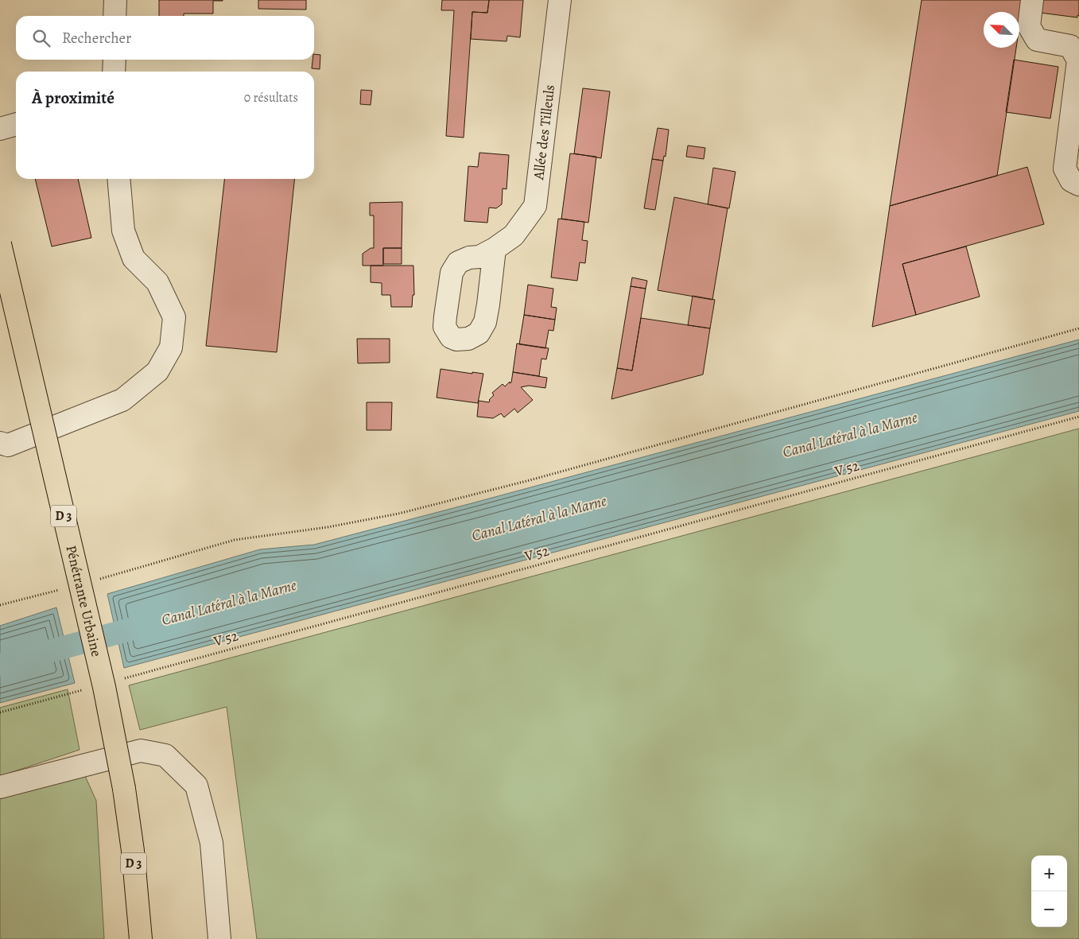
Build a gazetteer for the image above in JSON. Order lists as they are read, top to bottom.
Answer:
{
  "streets": {
    "main road": ["D 3", "Pénétrante Urbaine"],
    "street": ["Allée des Tilleuls"],
    "path": ["V 52"]
  },
  "water": ["Canal Latéral à la Marne"],
  "north": "top left",
  "page": {
    "search": "Rechercher",
    "heading": ["À proximité", "0 résultats"],
    "map_buttons": ["+", "−"]
  }
}
